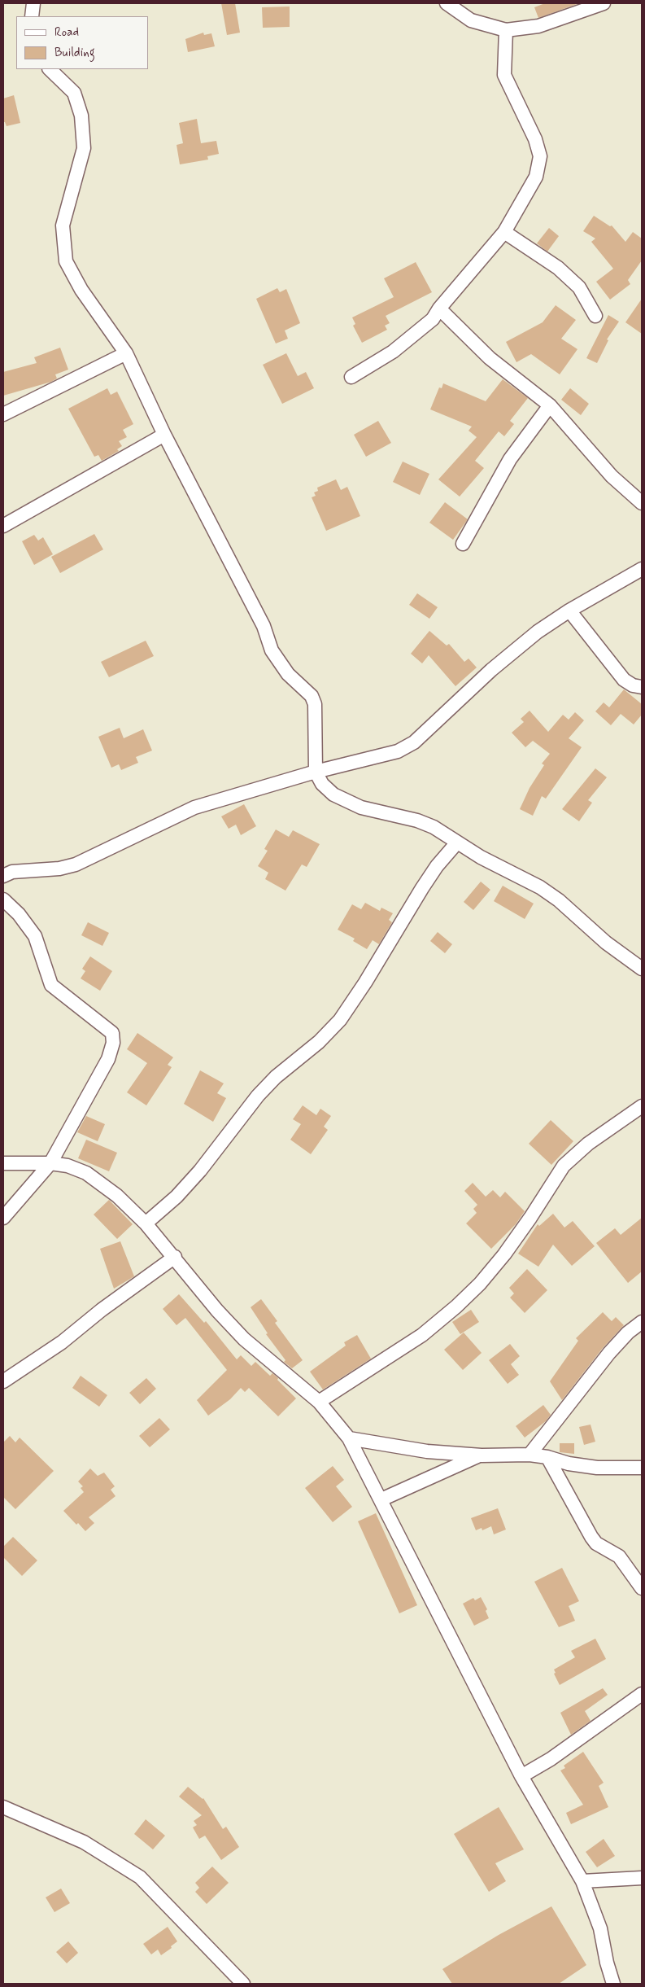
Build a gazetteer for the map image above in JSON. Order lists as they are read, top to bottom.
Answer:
{
  "legend": ["Road", "Building"]
}
